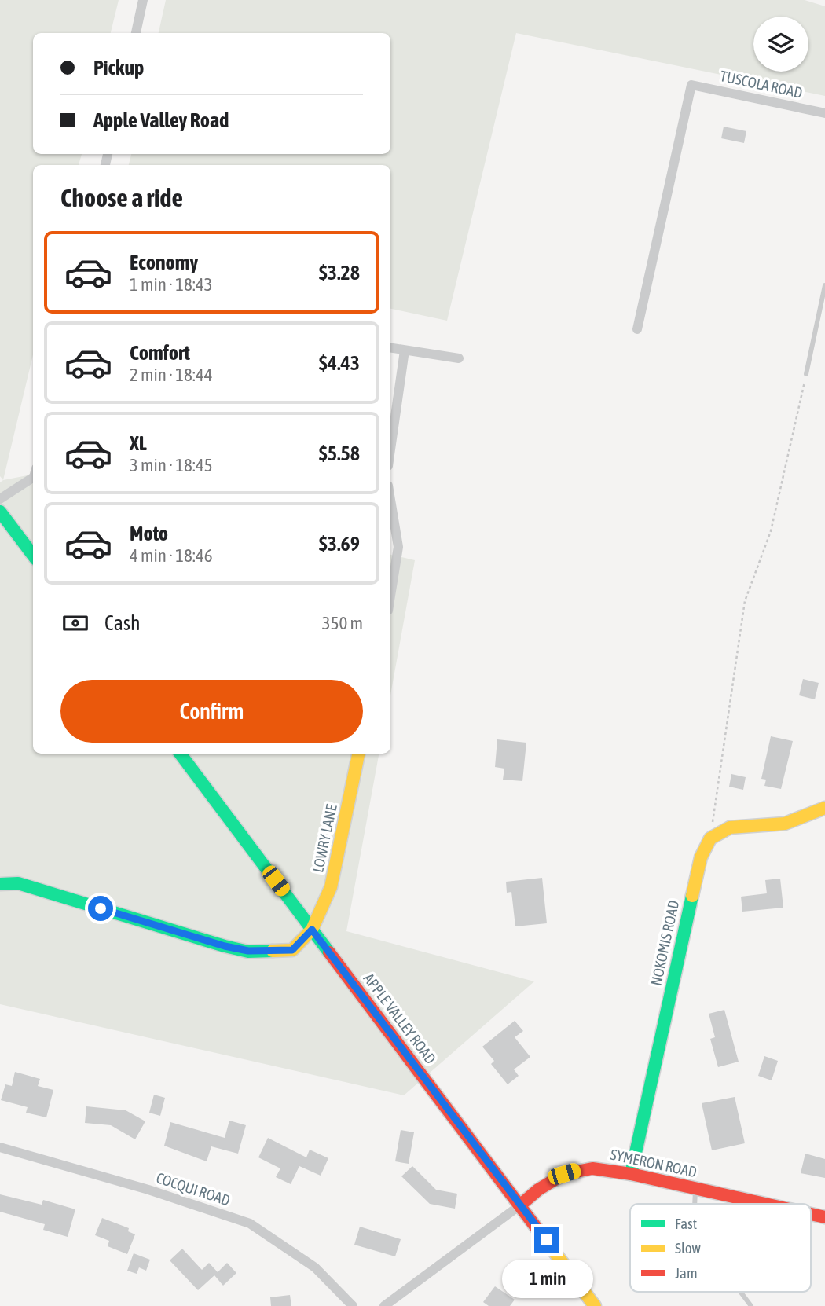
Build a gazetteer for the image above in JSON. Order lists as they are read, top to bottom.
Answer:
{
  "streets": {
    "street": [
      "TUSCOLA ROAD",
      "LOWRY LANE",
      "NOKOMIS ROAD",
      "APPLE VALLEY ROAD",
      "SYMERON ROAD",
      "COCQUI ROAD"
    ]
  },
  "crossings": [
    ["LOWRY LANE", "APPLE VALLEY ROAD"],
    ["NOKOMIS ROAD", "SYMERON ROAD"],
    ["APPLE VALLEY ROAD", "SYMERON ROAD"]
  ],
  "legend": ["Fast", "Slow", "Jam"],
  "page": {
    "banner": ["Pickup", "Apple Valley Road"],
    "heading": "Choose a ride",
    "list": [
      {
        "name": "Economy",
        "note": "1 min · 18:43",
        "value": "$3.28"
      },
      {
        "name": "Comfort",
        "note": "2 min · 18:44",
        "value": "$4.43"
      },
      {
        "name": "XL",
        "note": "3 min · 18:45",
        "value": "$5.58"
      },
      {
        "name": "Moto",
        "note": "4 min · 18:46",
        "value": "$3.69"
      }
    ],
    "pay": ["Cash", "350 m"],
    "buttons": "Confirm",
    "bubble": "1 min"
  }
}
